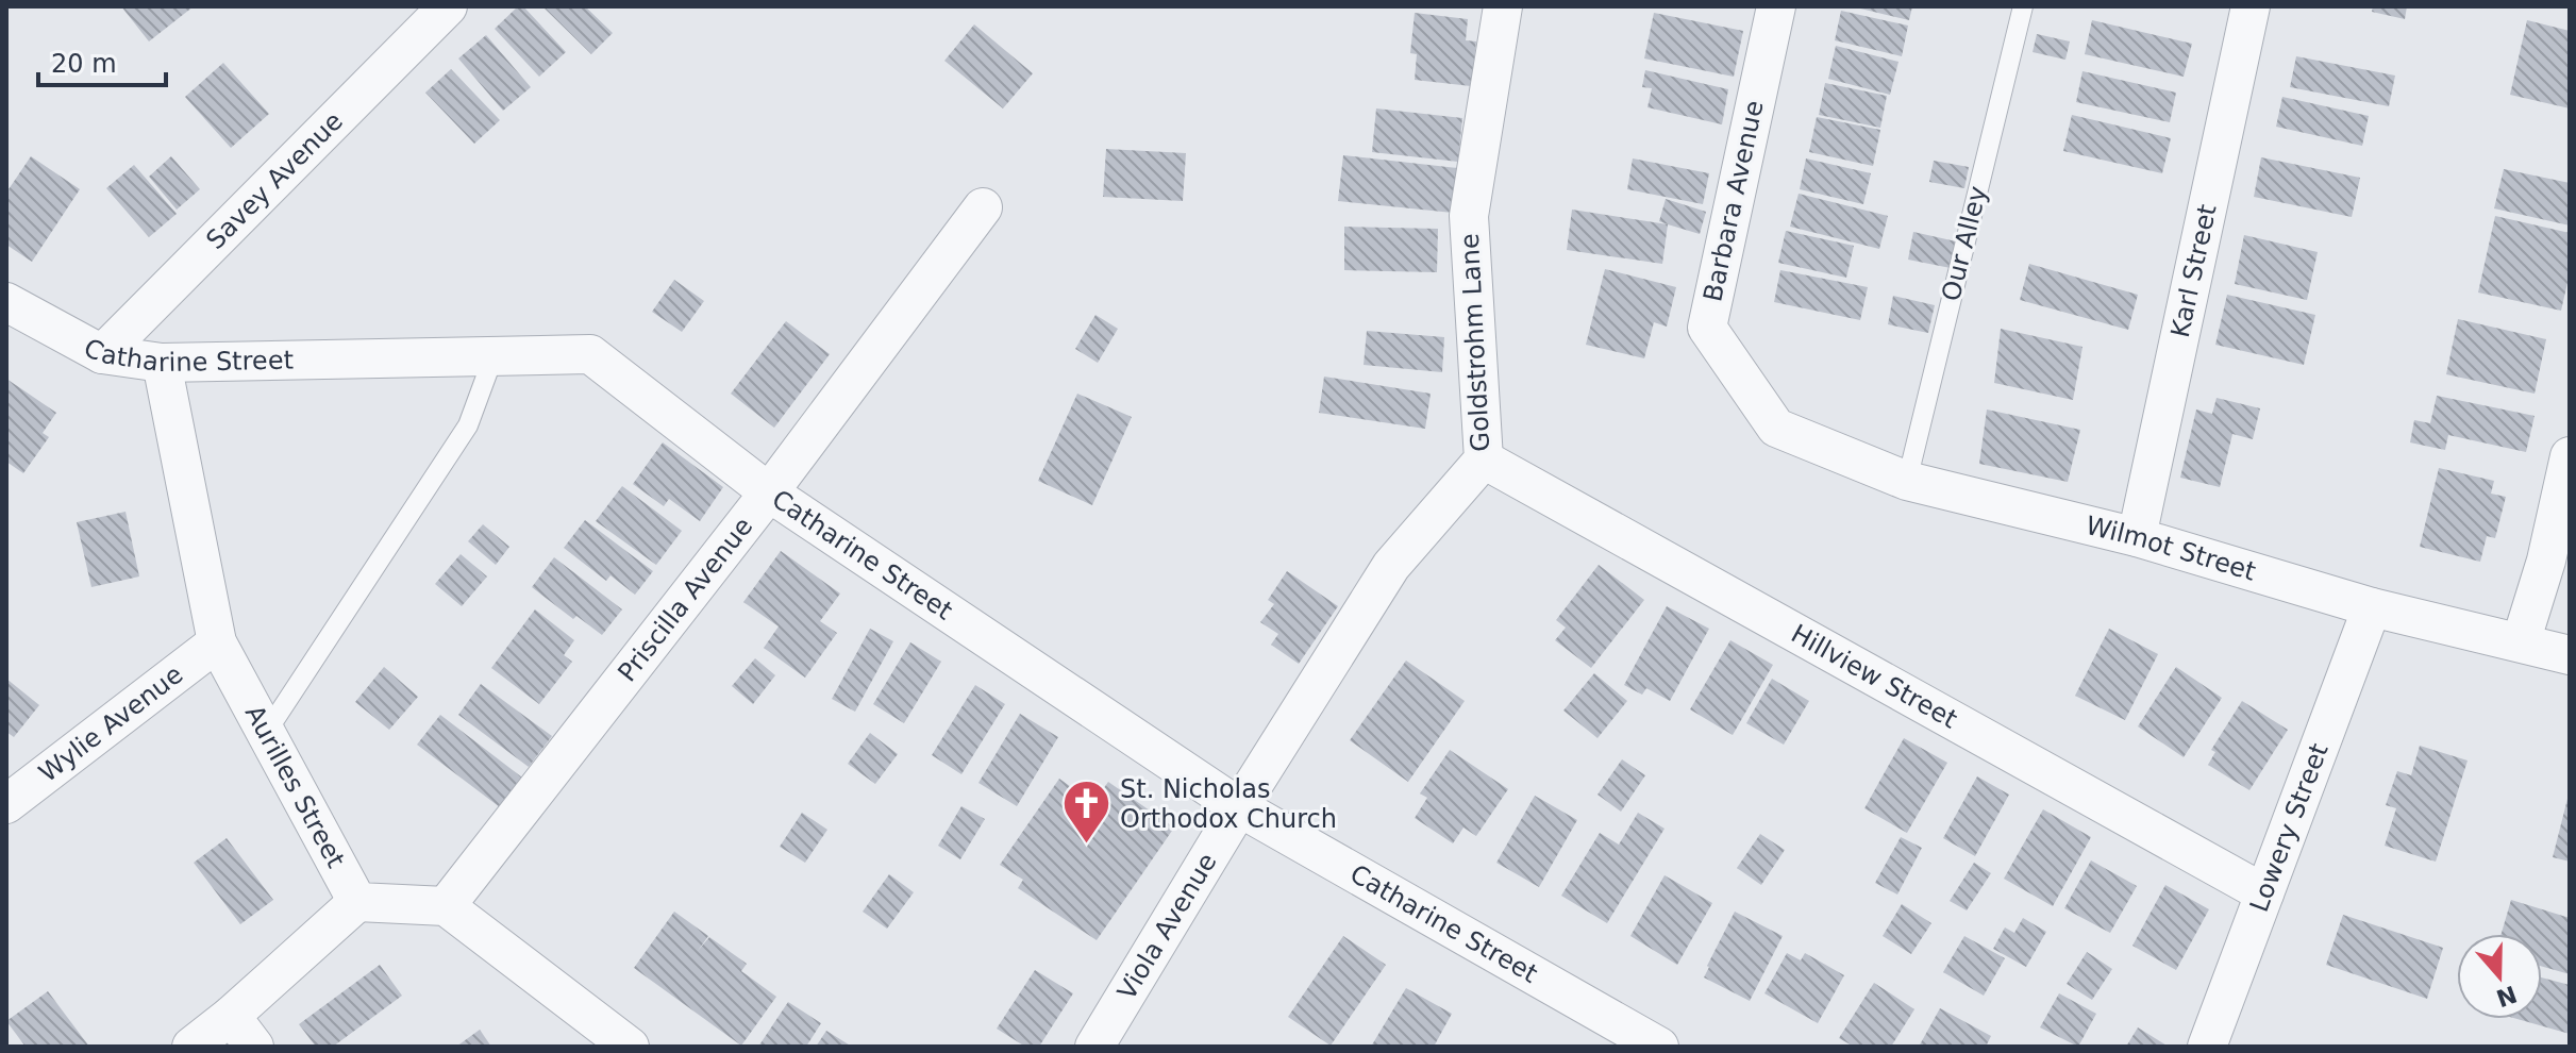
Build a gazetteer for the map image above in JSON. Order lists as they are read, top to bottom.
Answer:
{
  "streets": {
    "street": [
      "Savey Avenue",
      "Barbara Avenue",
      "Karl Street",
      "Goldstrohm Lane",
      "Catharine Street",
      "Wilmot Street",
      "Priscilla Avenue",
      "Hillview Street",
      "Wylie Avenue",
      "Aurilles Street",
      "Lowery Street",
      "Viola Avenue"
    ],
    "lane": ["Our Alley"]
  },
  "crossings": [
    ["Savey Avenue", "Catharine Street"],
    ["Barbara Avenue", "Wilmot Street"],
    ["Our Alley", "Wilmot Street"],
    ["Karl Street", "Wilmot Street"],
    ["Goldstrohm Lane", "Catharine Street"],
    ["Goldstrohm Lane", "Hillview Street"],
    ["Goldstrohm Lane", "Viola Avenue"],
    ["Catharine Street", "Priscilla Avenue"],
    ["Catharine Street", "Aurilles Street"],
    ["Catharine Street", "Viola Avenue"],
    ["Wilmot Street", "Lowery Street"],
    ["Hillview Street", "Lowery Street"],
    ["Wylie Avenue", "Aurilles Street"]
  ],
  "places": {
    "church": ["St. Nicholas Orthodox Church"]
  },
  "scale_bar": "20 m",
  "north": "bottom"
}
